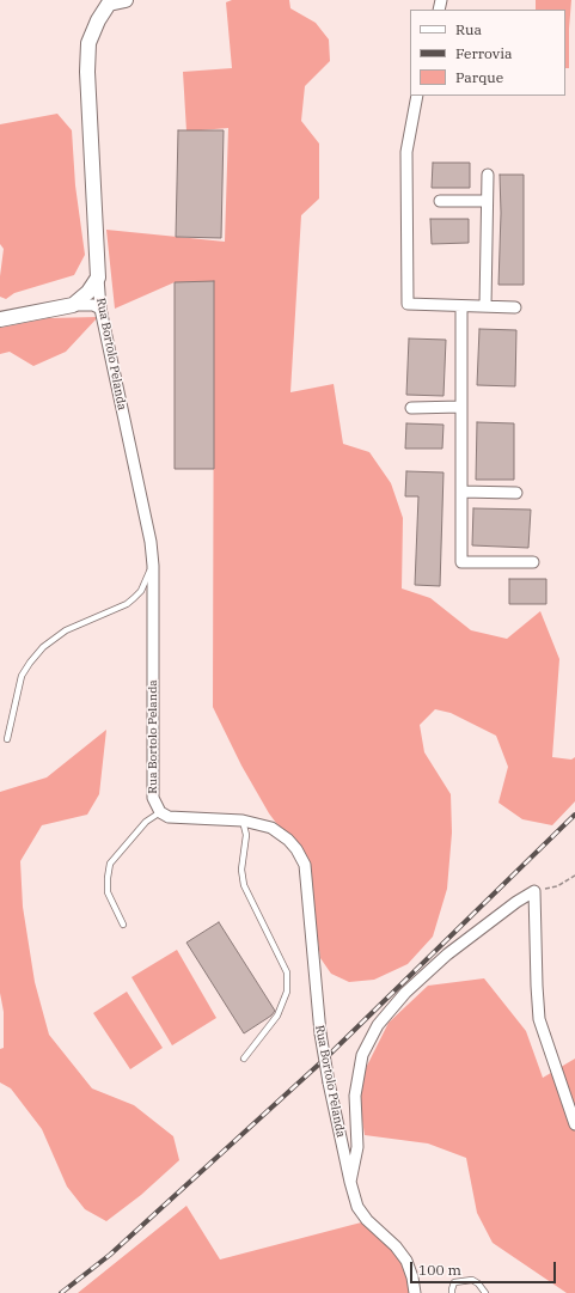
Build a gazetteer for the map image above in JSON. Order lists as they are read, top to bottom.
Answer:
{
  "streets": {
    "street": ["Rua Bortolo Pelanda"]
  },
  "legend": ["Rua", "Ferrovia", "Parque"],
  "scale_bar": "100 m"
}
